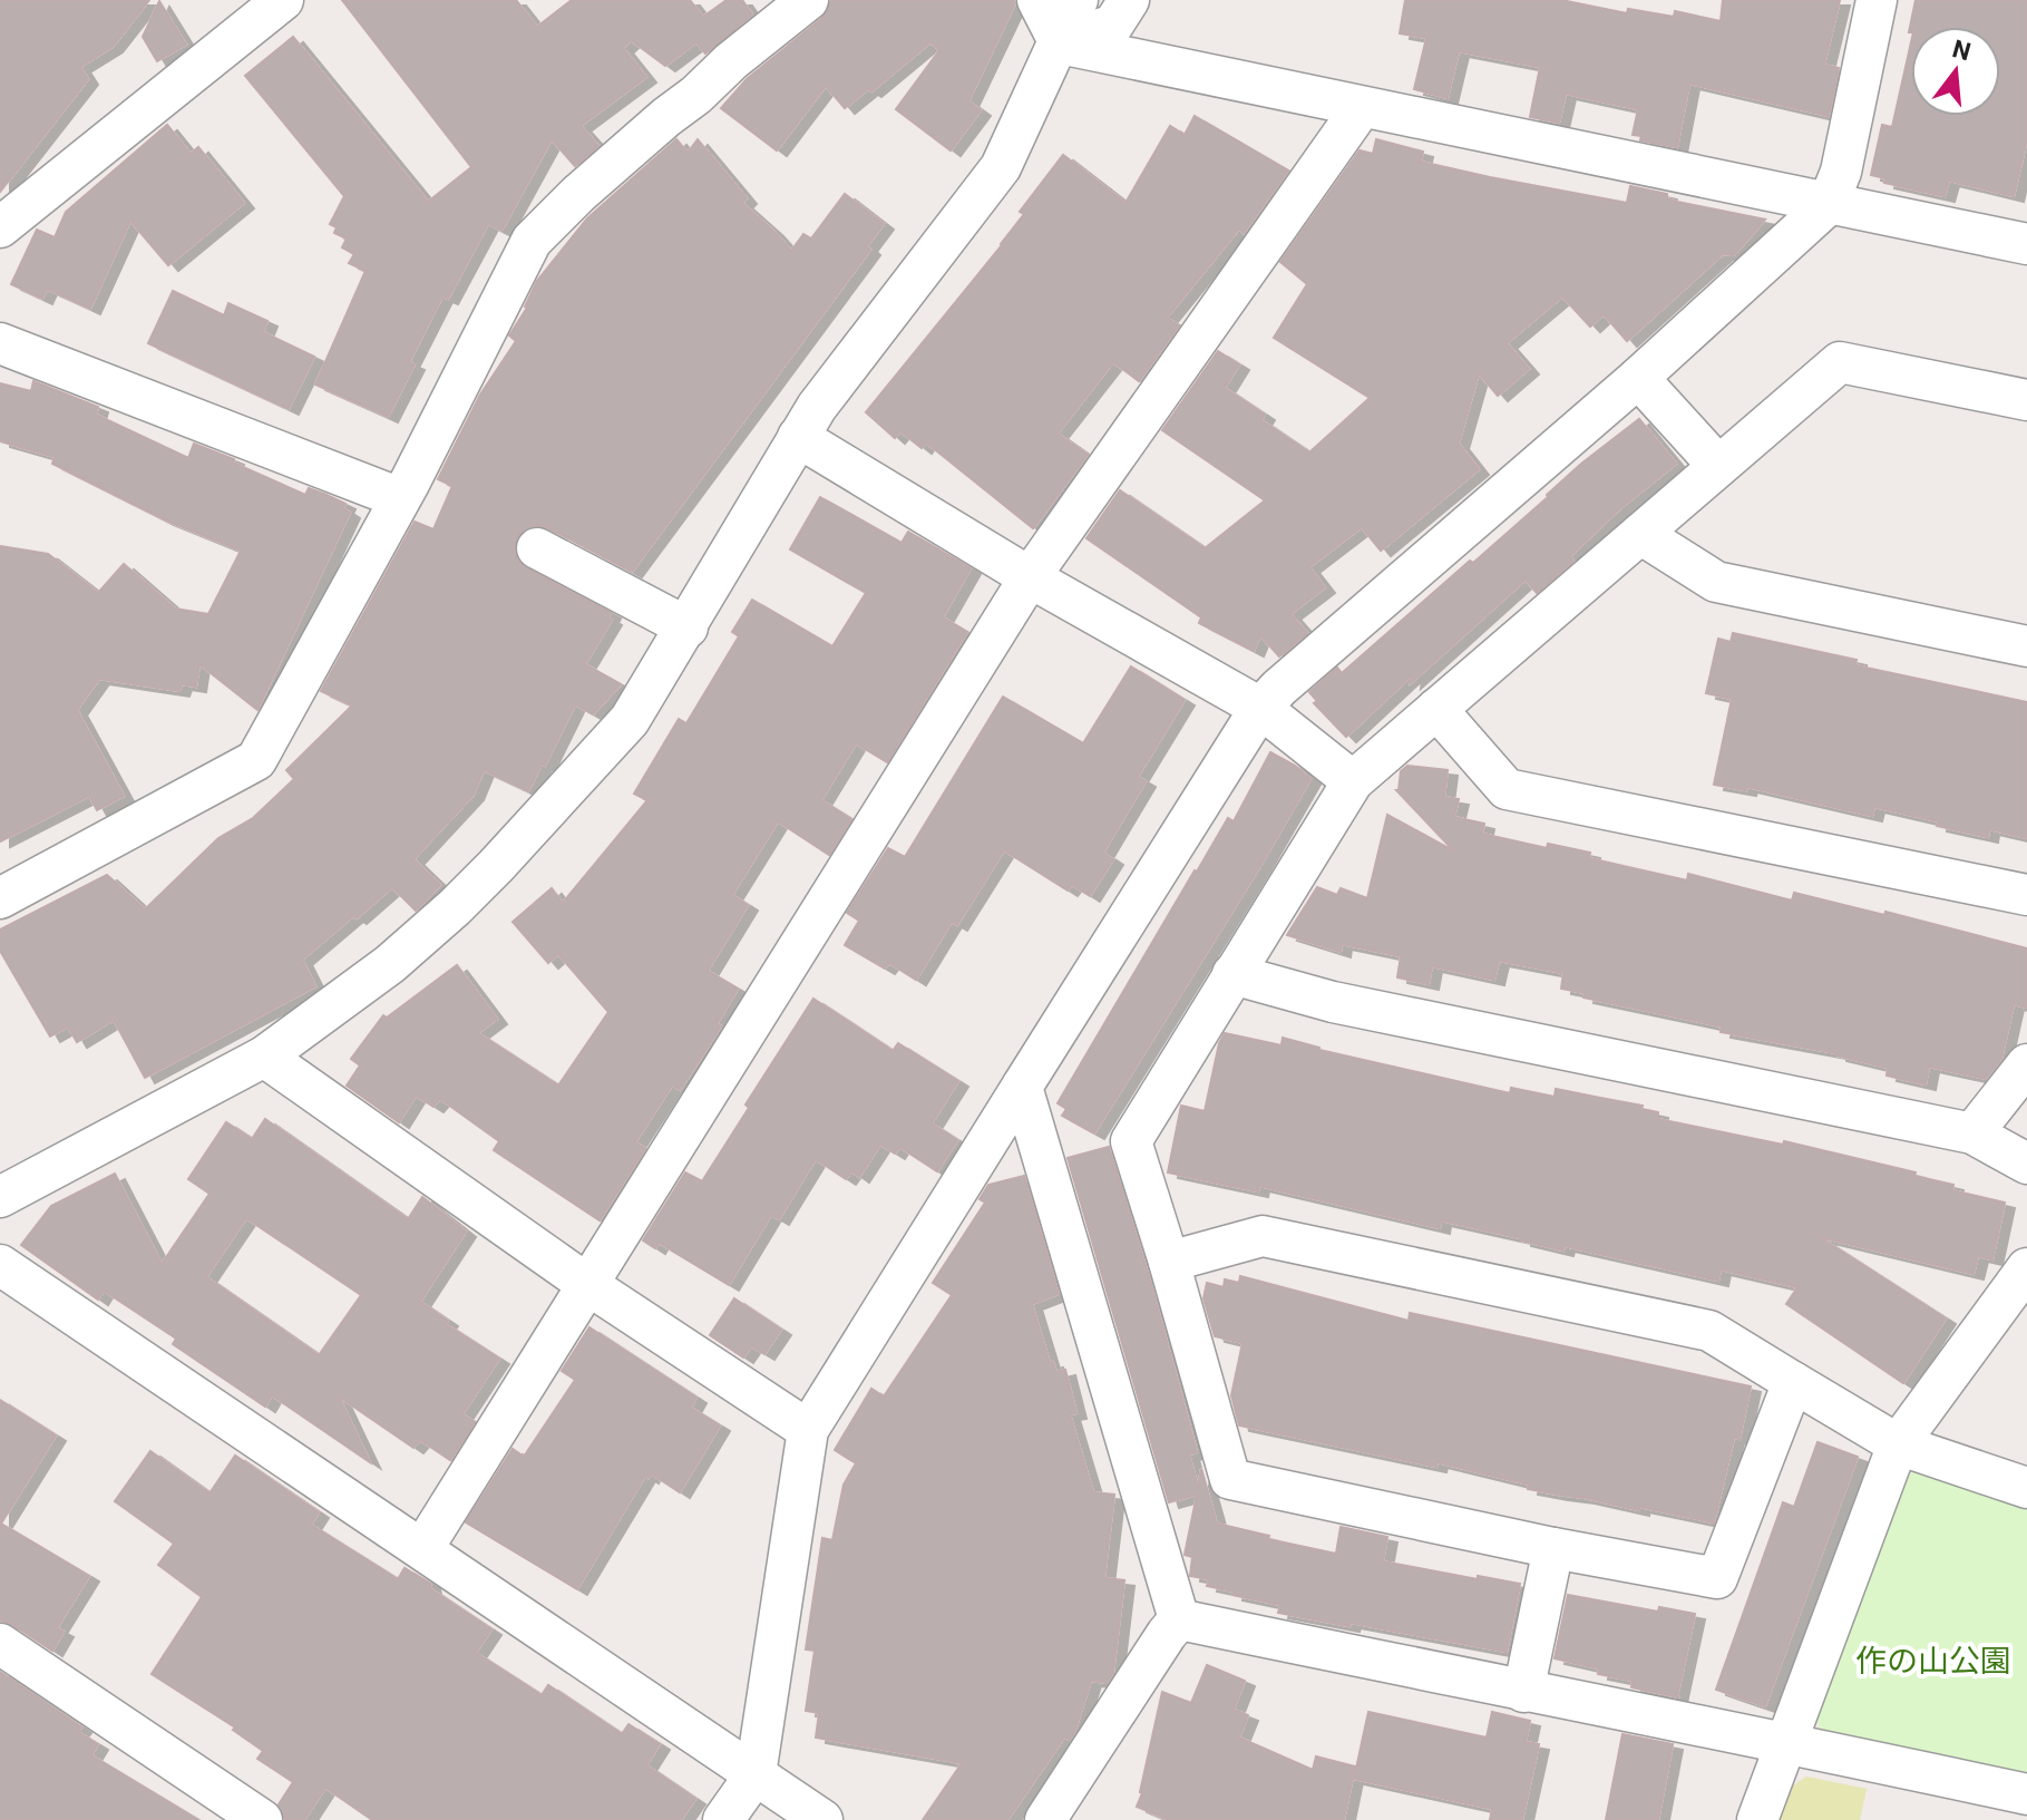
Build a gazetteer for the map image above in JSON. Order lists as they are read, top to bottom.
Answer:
{
  "parks": ["作の山公園"],
  "north": "top"
}
